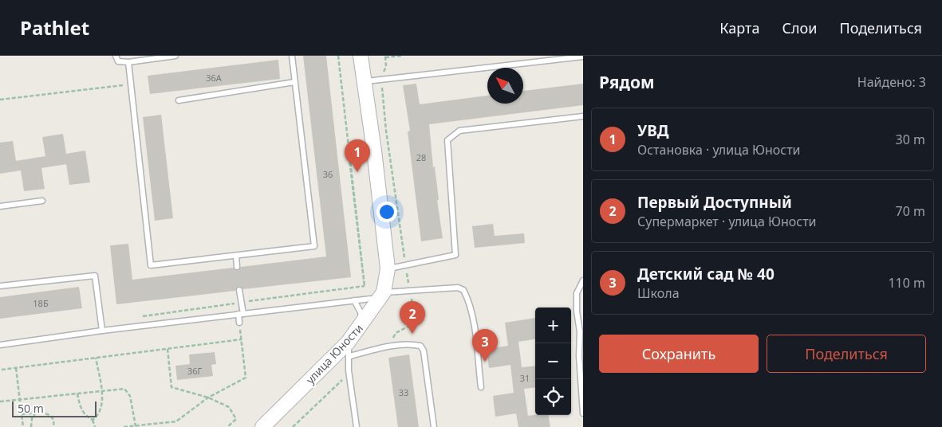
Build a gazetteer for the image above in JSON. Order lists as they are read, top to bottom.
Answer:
{
  "streets": {
    "street": ["улица Юности"]
  },
  "house_numbers": [
    "36А",
    "28",
    "36",
    "18Б",
    "36Г",
    "31",
    "33"
  ],
  "scale_bar": "50 m",
  "north": "top left",
  "page": {
    "header": "Pathlet",
    "nav": ["Карта", "Слои", "Поделиться"],
    "heading": ["Рядом", "Найдено: 3"],
    "list": [
      {
        "mark": "1",
        "name": "УВД",
        "note": "Остановка · улица Юности",
        "value": "30 m"
      },
      {
        "mark": "2",
        "name": "Первый Доступный",
        "note": "Супермаркет · улица Юности",
        "value": "70 m"
      },
      {
        "mark": "3",
        "name": "Детский сад № 40",
        "note": "Школа",
        "value": "110 m"
      }
    ],
    "pins": ["1", "2", "3"],
    "map_buttons": ["+", "−"],
    "buttons": ["Сохранить", "Поделиться"],
    "scale": "50 m"
  }
}
